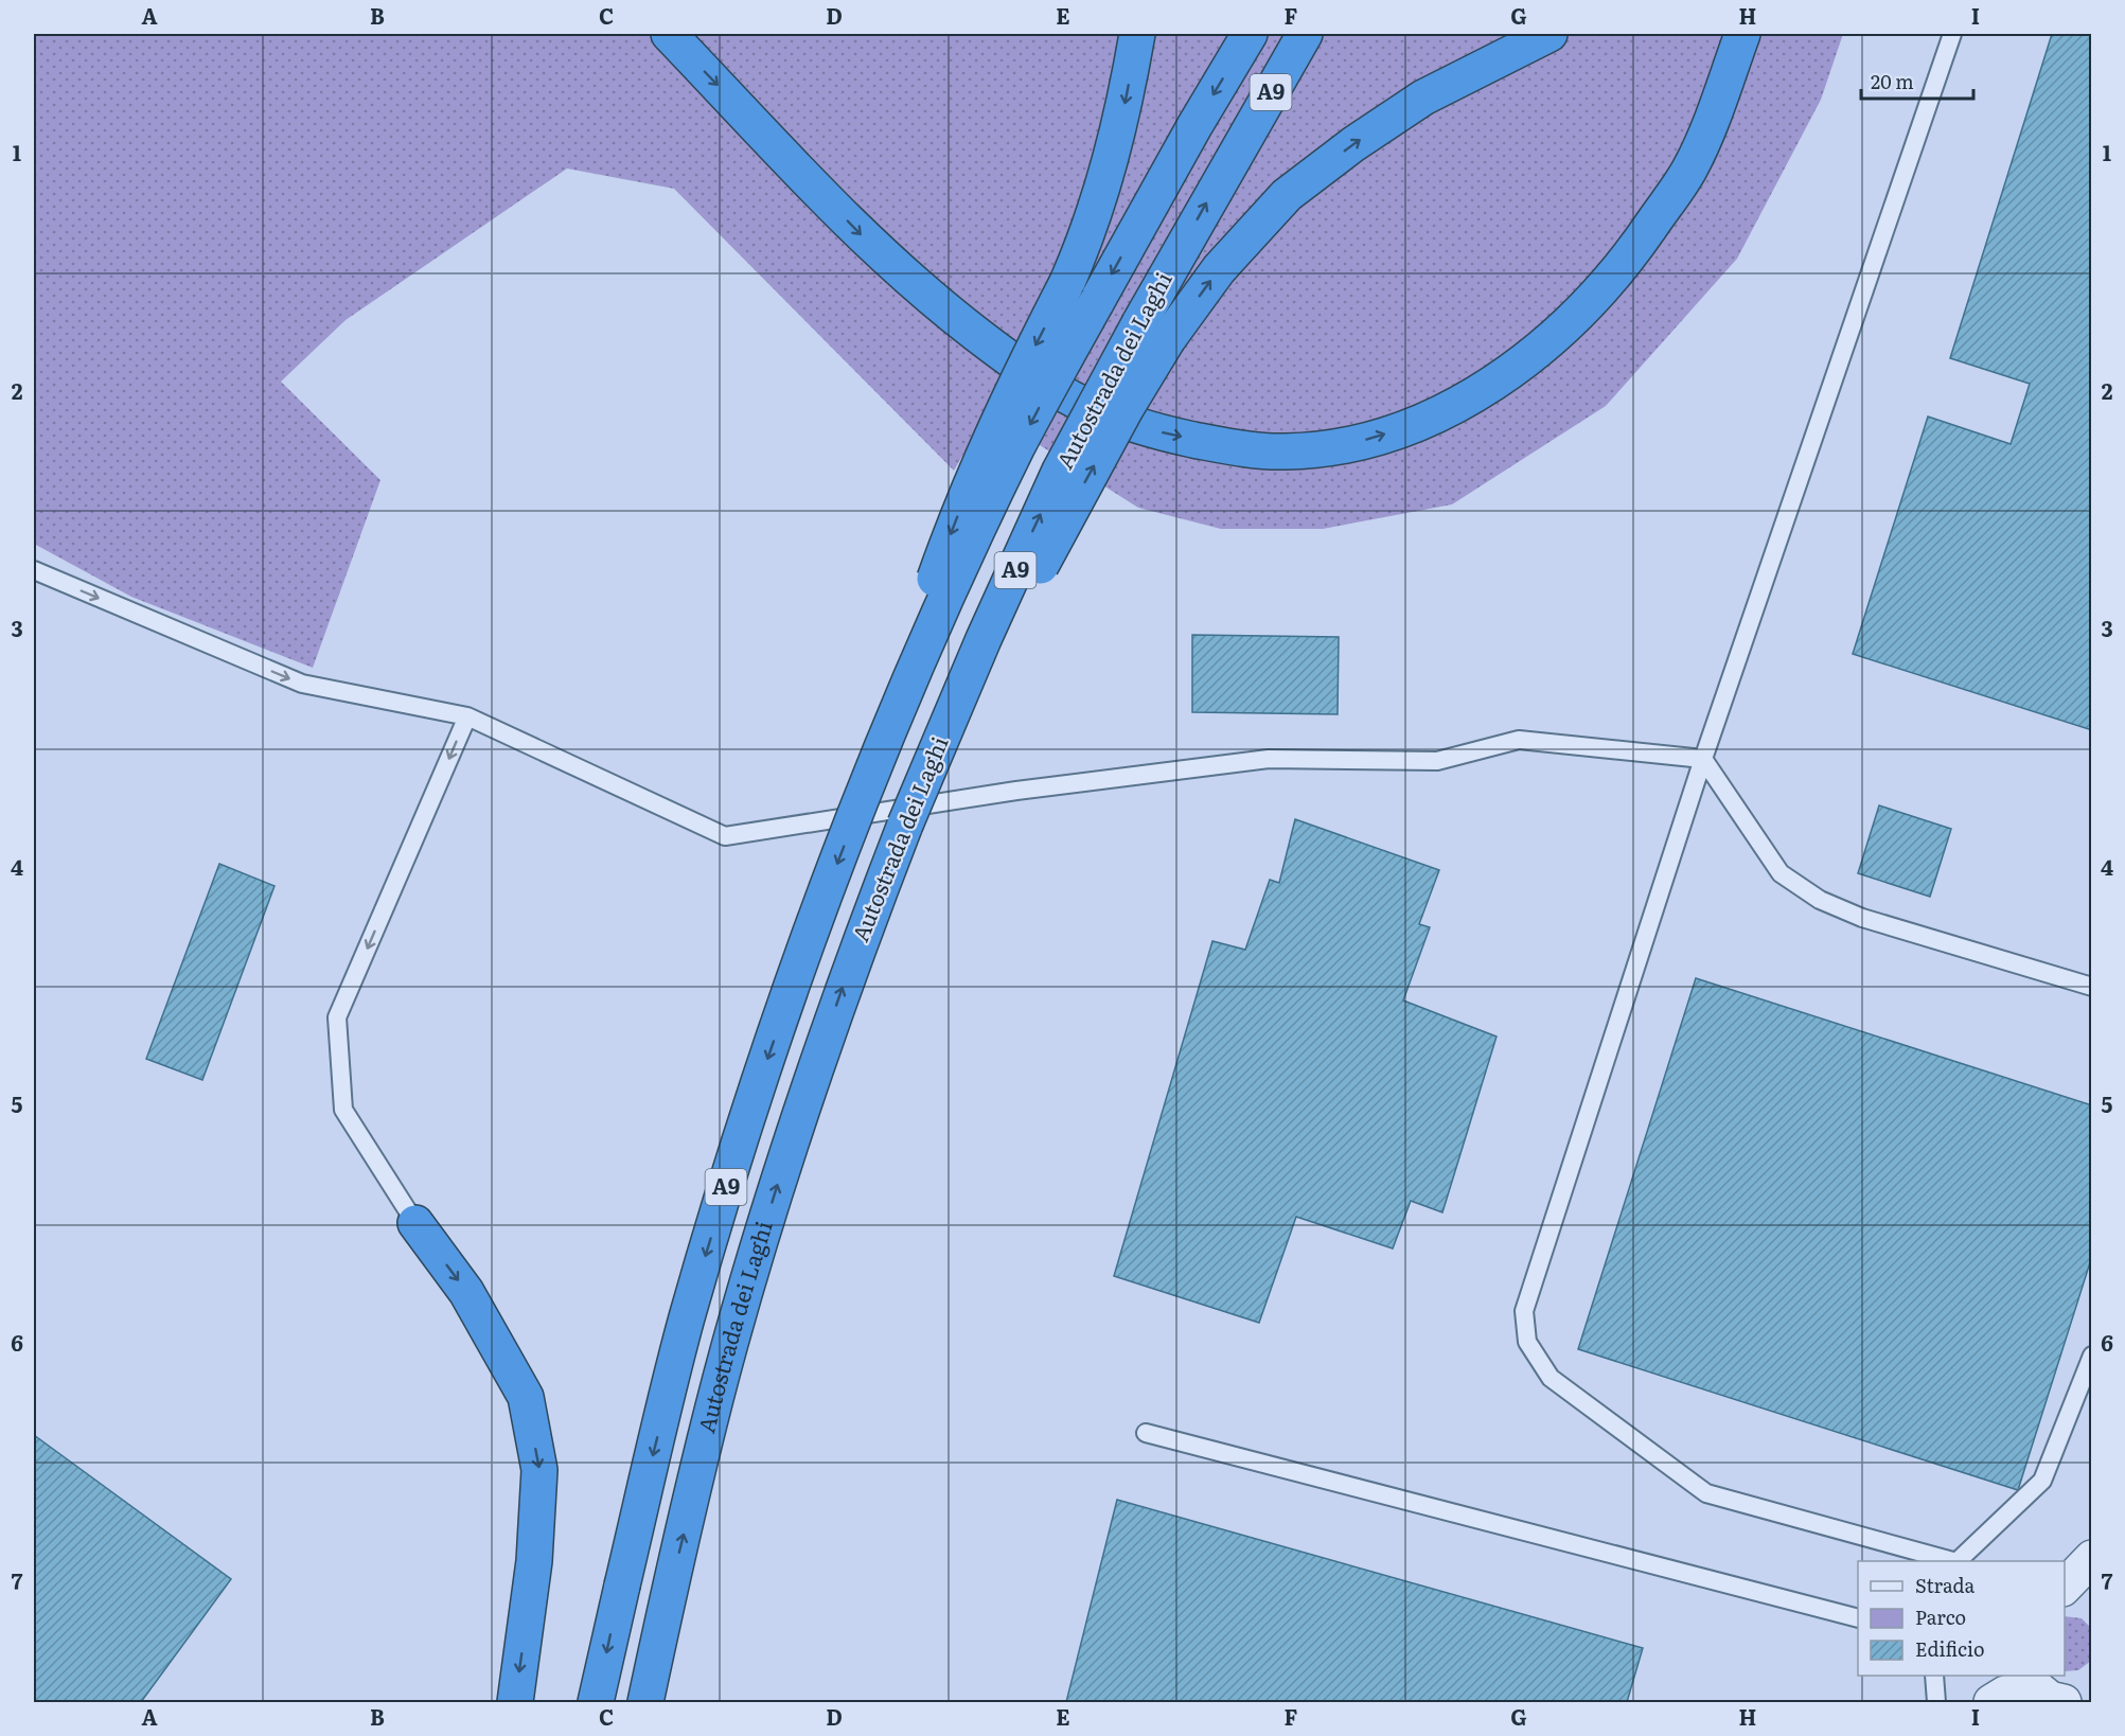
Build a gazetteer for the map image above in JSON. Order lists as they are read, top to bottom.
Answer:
{
  "streets": {
    "highway": ["A9", "Autostrada dei Laghi"]
  },
  "legend": ["Strada", "Parco", "Edificio"],
  "scale_bar": "20 m",
  "grid": {
    "columns": [
      "A",
      "B",
      "C",
      "D",
      "E",
      "F",
      "G",
      "H",
      "I"
    ],
    "rows": [
      "1",
      "2",
      "3",
      "4",
      "5",
      "6",
      "7"
    ]
  }
}
